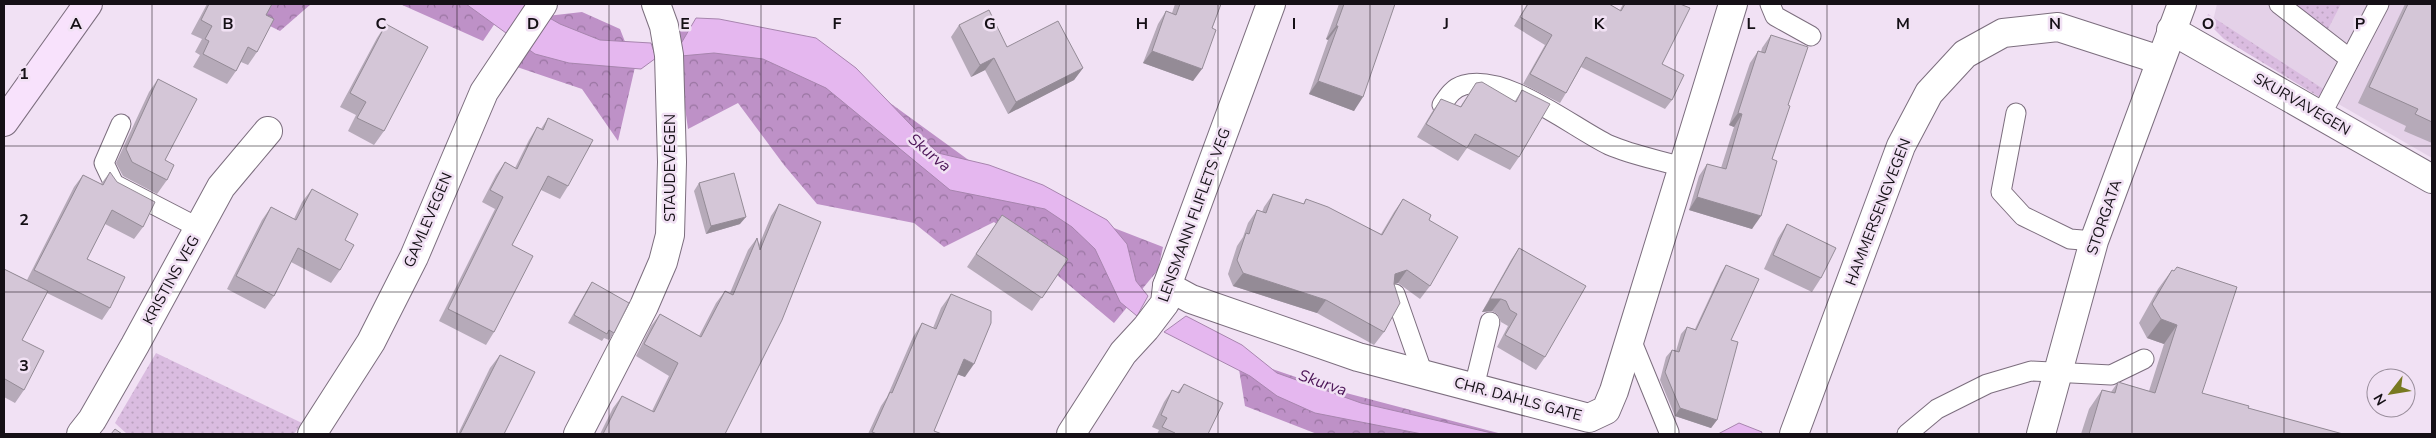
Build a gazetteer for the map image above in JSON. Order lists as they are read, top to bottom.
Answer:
{
  "streets": {
    "street": [
      "SKURVAVEGEN",
      "STAUDEVEGEN",
      "HAMMERSENGVEGEN",
      "LENSMANN FLIFLETS VEG",
      "STORGATA",
      "GAMLEVEGEN",
      "KRISTINS VEG",
      "CHR. DAHLS GATE"
    ]
  },
  "crossings": [
    ["SKURVAVEGEN", "STORGATA"],
    ["HAMMERSENGVEGEN", "STORGATA"],
    ["LENSMANN FLIFLETS VEG", "CHR. DAHLS GATE"]
  ],
  "water": ["Skurva"],
  "north": "bottom left",
  "grid": {
    "columns": [
      "A",
      "B",
      "C",
      "D",
      "E",
      "F",
      "G",
      "H",
      "I",
      "J",
      "K",
      "L",
      "M",
      "N",
      "O",
      "P"
    ],
    "rows": ["1", "2", "3"]
  }
}
